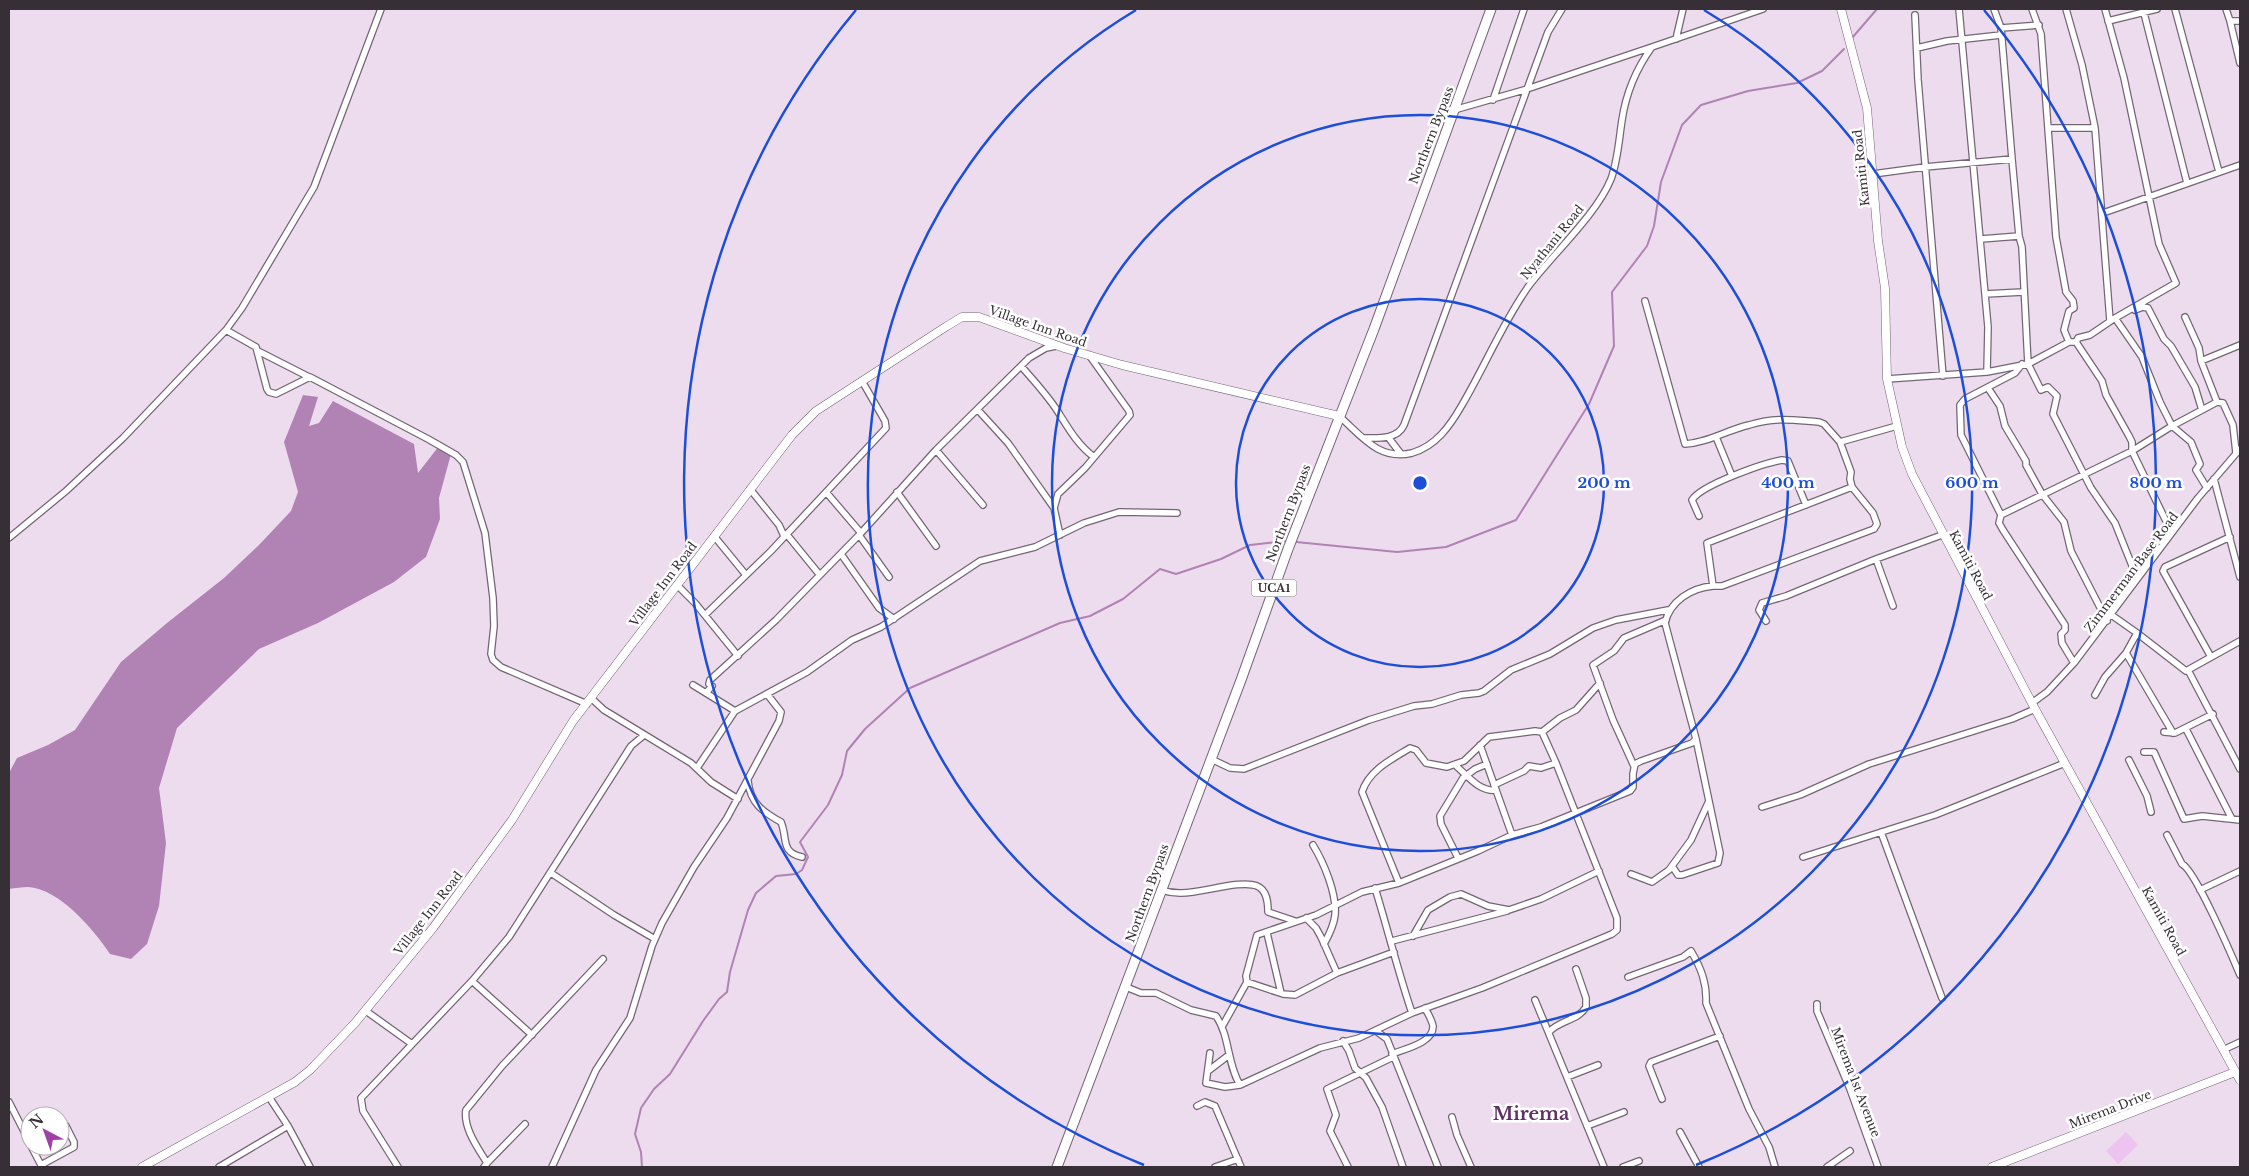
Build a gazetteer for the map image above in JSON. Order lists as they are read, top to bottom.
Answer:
{
  "streets": {
    "main road": ["Northern Bypass", "UCA1"],
    "street": [
      "Kamiti Road",
      "Nyathani Road",
      "Village Inn Road",
      "Zimmerman Base Road",
      "Mirema 1st Avenue",
      "Mirema Drive"
    ]
  },
  "crossings": [
    ["Northern Bypass", "Nyathani Road"],
    ["Northern Bypass", "Village Inn Road"],
    ["Kamiti Road", "Zimmerman Base Road"],
    ["Kamiti Road", "Mirema Drive"],
    ["Nyathani Road", "Village Inn Road"]
  ],
  "districts": ["Mirema"],
  "north": "top left",
  "rings": [
    "200 m",
    "400 m",
    "600 m",
    "800 m"
  ]
}
